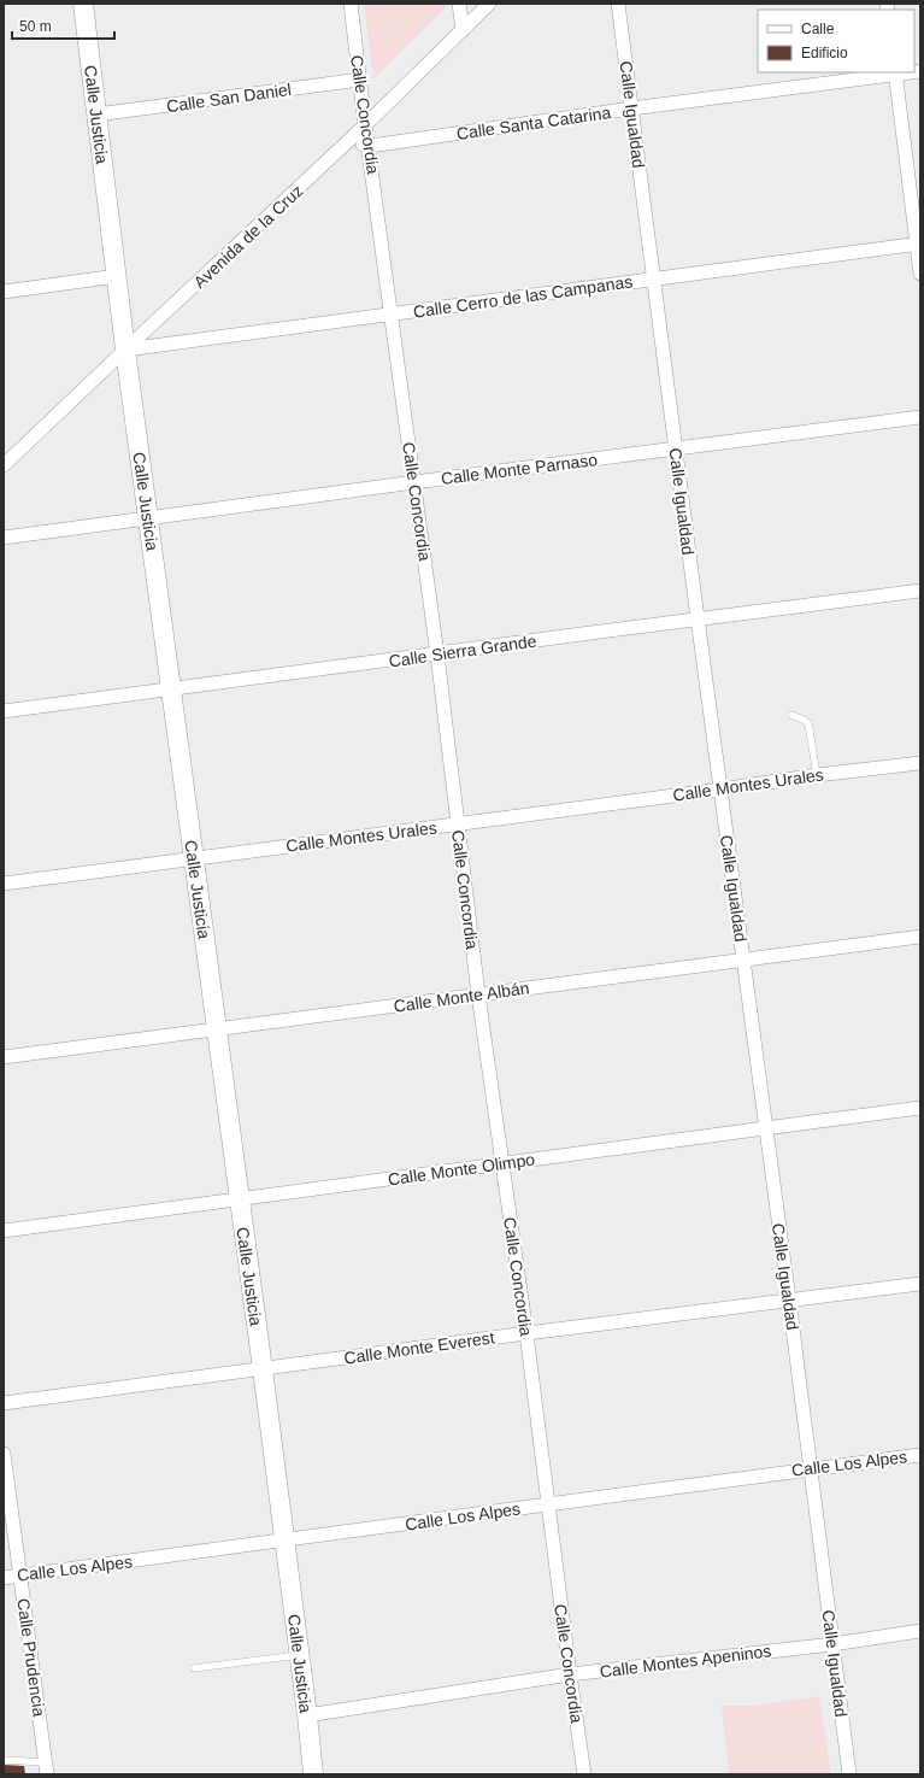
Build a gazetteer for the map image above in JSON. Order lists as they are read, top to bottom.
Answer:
{
  "streets": {
    "street": [
      "Calle San Daniel",
      "Calle Justicia",
      "Calle Concordia",
      "Calle Igualdad",
      "Calle Santa Catarina",
      "Avenida de la Cruz",
      "Calle Cerro de las Campanas",
      "Calle Monte Parnaso",
      "Calle Sierra Grande",
      "Calle Montes Urales",
      "Calle Monte Albán",
      "Calle Monte Olimpo",
      "Calle Monte Everest",
      "Calle Los Alpes",
      "Calle Prudencia",
      "Calle Montes Apeninos"
    ]
  },
  "crossings": [
    ["Calle San Daniel", "Calle Justicia"],
    ["Calle San Daniel", "Calle Concordia"],
    ["Calle Justicia", "Avenida de la Cruz"],
    ["Calle Justicia", "Calle Cerro de las Campanas"],
    ["Calle Justicia", "Calle Monte Parnaso"],
    ["Calle Justicia", "Calle Sierra Grande"],
    ["Calle Justicia", "Calle Montes Urales"],
    ["Calle Justicia", "Calle Monte Albán"],
    ["Calle Justicia", "Calle Monte Olimpo"],
    ["Calle Justicia", "Calle Monte Everest"],
    ["Calle Justicia", "Calle Los Alpes"],
    ["Calle Justicia", "Calle Montes Apeninos"],
    ["Calle Concordia", "Calle Santa Catarina"],
    ["Calle Concordia", "Avenida de la Cruz"],
    ["Calle Concordia", "Calle Cerro de las Campanas"],
    ["Calle Concordia", "Calle Monte Parnaso"],
    ["Calle Concordia", "Calle Sierra Grande"],
    ["Calle Concordia", "Calle Montes Urales"],
    ["Calle Concordia", "Calle Monte Albán"],
    ["Calle Concordia", "Calle Monte Olimpo"],
    ["Calle Concordia", "Calle Monte Everest"],
    ["Calle Concordia", "Calle Los Alpes"],
    ["Calle Concordia", "Calle Montes Apeninos"],
    ["Calle Igualdad", "Calle Santa Catarina"],
    ["Calle Igualdad", "Calle Cerro de las Campanas"],
    ["Calle Igualdad", "Calle Monte Parnaso"],
    ["Calle Igualdad", "Calle Sierra Grande"],
    ["Calle Igualdad", "Calle Montes Urales"],
    ["Calle Igualdad", "Calle Monte Albán"],
    ["Calle Igualdad", "Calle Monte Olimpo"],
    ["Calle Igualdad", "Calle Monte Everest"],
    ["Calle Igualdad", "Calle Los Alpes"],
    ["Calle Igualdad", "Calle Montes Apeninos"],
    ["Calle Santa Catarina", "Avenida de la Cruz"],
    ["Avenida de la Cruz", "Calle Cerro de las Campanas"],
    ["Calle Los Alpes", "Calle Prudencia"]
  ],
  "legend": ["Calle", "Edificio"],
  "scale_bar": "50 m"
}
